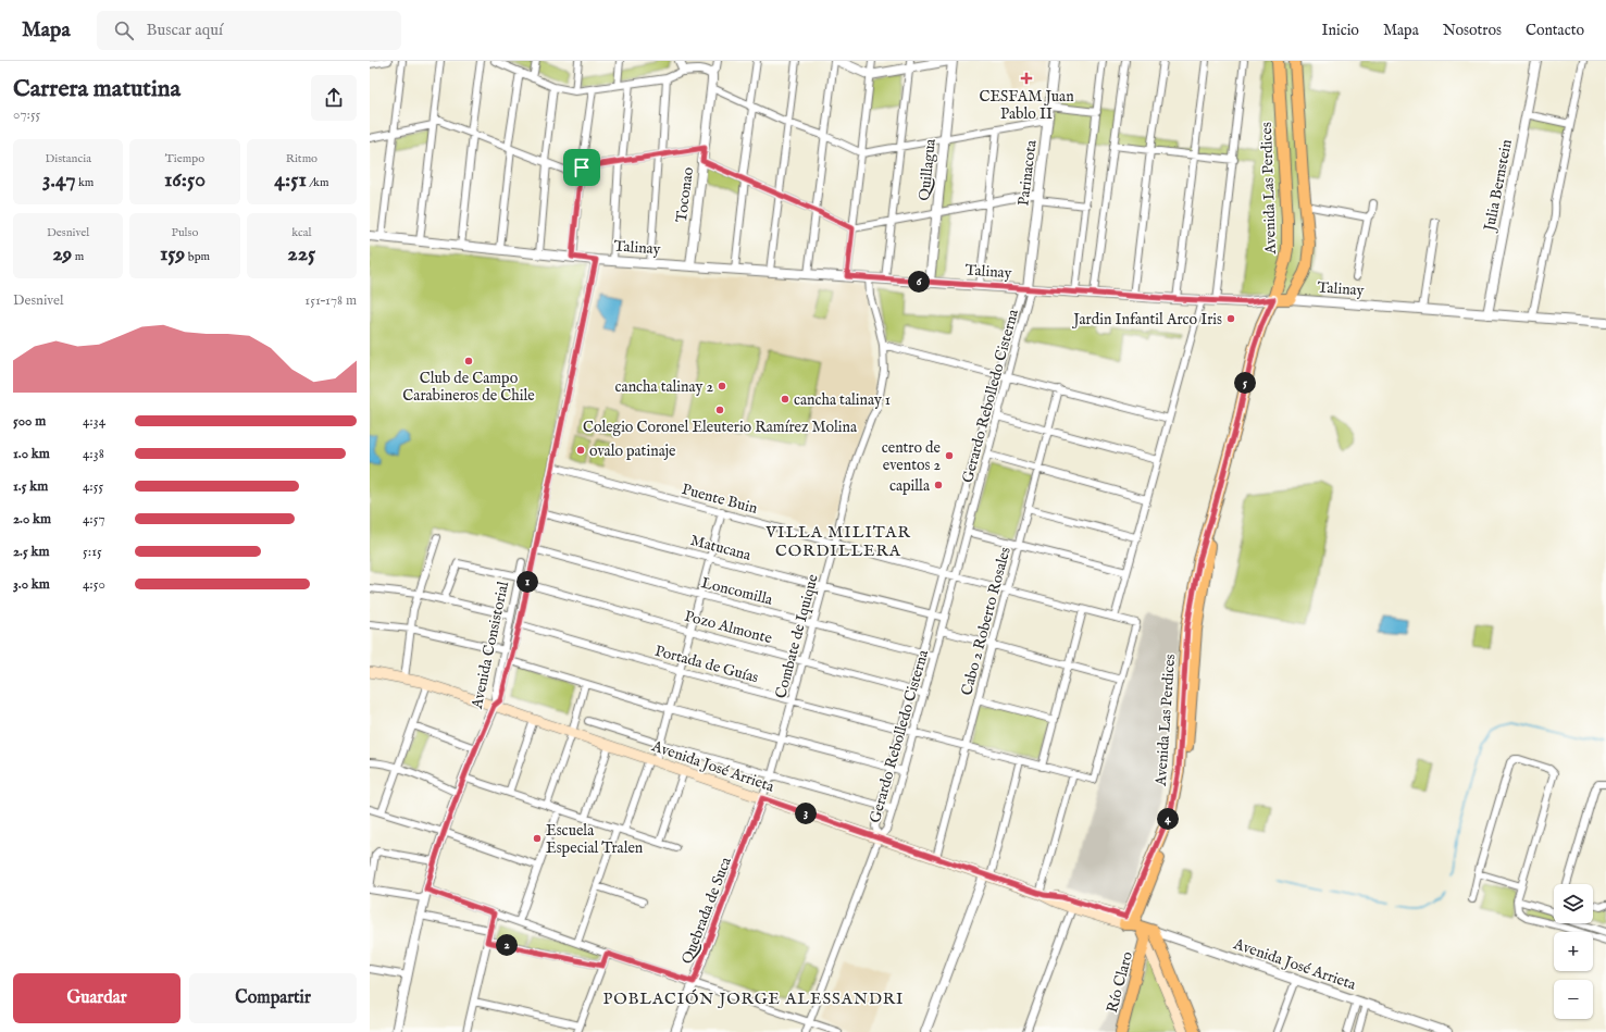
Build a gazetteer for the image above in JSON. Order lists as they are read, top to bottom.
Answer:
{
  "streets": {
    "main road": [
      "Avenida Las Perdices",
      "Talinay",
      "Avenida José Arrieta",
      "Río Claro"
    ],
    "street": [
      "Quillagua",
      "Parinacota",
      "Julia Bernstein",
      "Toconao",
      "Gerardo Rebolledo Cisterna",
      "Puente Buin",
      "Matucana",
      "Loncomilla",
      "Cabo 2 Roberto Rosales",
      "Pozo Almonte",
      "Combate de Iquique",
      "Avenida Consistorial",
      "Portada de Guías",
      "Quebrada de Suca"
    ]
  },
  "crossings": [
    ["Quillagua", "Talinay"],
    ["Parinacota", "Talinay"],
    ["Parinacota", "Gerardo Rebolledo Cisterna"],
    ["Julia Bernstein", "Talinay"],
    ["Avenida Las Perdices", "Talinay"],
    ["Avenida Las Perdices", "Avenida José Arrieta"],
    ["Toconao", "Talinay"],
    ["Talinay", "Gerardo Rebolledo Cisterna"],
    ["Talinay", "Combate de Iquique"],
    ["Gerardo Rebolledo Cisterna", "Puente Buin"],
    ["Gerardo Rebolledo Cisterna", "Matucana"],
    ["Gerardo Rebolledo Cisterna", "Loncomilla"],
    ["Gerardo Rebolledo Cisterna", "Pozo Almonte"],
    ["Gerardo Rebolledo Cisterna", "Portada de Guías"],
    ["Gerardo Rebolledo Cisterna", "Avenida José Arrieta"],
    ["Puente Buin", "Cabo 2 Roberto Rosales"],
    ["Puente Buin", "Combate de Iquique"],
    ["Puente Buin", "Portada de Guías"],
    ["Matucana", "Combate de Iquique"],
    ["Loncomilla", "Combate de Iquique"],
    ["Cabo 2 Roberto Rosales", "Portada de Guías"],
    ["Cabo 2 Roberto Rosales", "Avenida José Arrieta"],
    ["Pozo Almonte", "Combate de Iquique"],
    ["Combate de Iquique", "Portada de Guías"],
    ["Combate de Iquique", "Avenida José Arrieta"],
    ["Combate de Iquique", "Quebrada de Suca"],
    ["Avenida Consistorial", "Avenida José Arrieta"],
    ["Avenida José Arrieta", "Quebrada de Suca"]
  ],
  "districts": ["VILLA MILITAR CORDILLERA", "POBLACIÓN JORGE ALESSANDRI"],
  "places": {
    "health": ["CESFAM Juan Pablo II"],
    "other": [
      "Jardin Infantil Arco Iris",
      "Club de Campo Carabineros de Chile",
      "cancha talinay 2",
      "cancha talinay 1",
      "Colegio Coronel Eleuterio Ramírez Molina",
      "ovalo patinaje",
      "centro de eventos 2",
      "capilla",
      "Escuela Especial Tralen"
    ]
  },
  "page": {
    "header": "Mapa",
    "search": "Buscar aquí",
    "nav": [
      "Inicio",
      "Mapa",
      "Nosotros",
      "Contacto"
    ],
    "heading": ["Carrera matutina", "07:55"],
    "stats": [
      ["Distancia", "3.47 km"],
      ["Tiempo", "16:50"],
      ["Ritmo", "4:51 /km"],
      ["Desnivel", "29 m"],
      ["Pulso", "159 bpm"],
      ["kcal", "225"]
    ],
    "pins": [
      "6",
      "5",
      "1",
      "3",
      "4",
      "2"
    ],
    "chart": ["Desnivel", "151–178 m"],
    "list": [
      {
        "name": "500 m",
        "note": "4:34"
      },
      {
        "name": "1.0 km",
        "note": "4:38"
      },
      {
        "name": "1.5 km",
        "note": "4:55"
      },
      {
        "name": "2.0 km",
        "note": "4:57"
      },
      {
        "name": "2.5 km",
        "note": "5:15"
      },
      {
        "name": "3.0 km",
        "note": "4:50"
      }
    ],
    "map_buttons": ["+", "−"],
    "buttons": ["Guardar", "Compartir"]
  }
}
